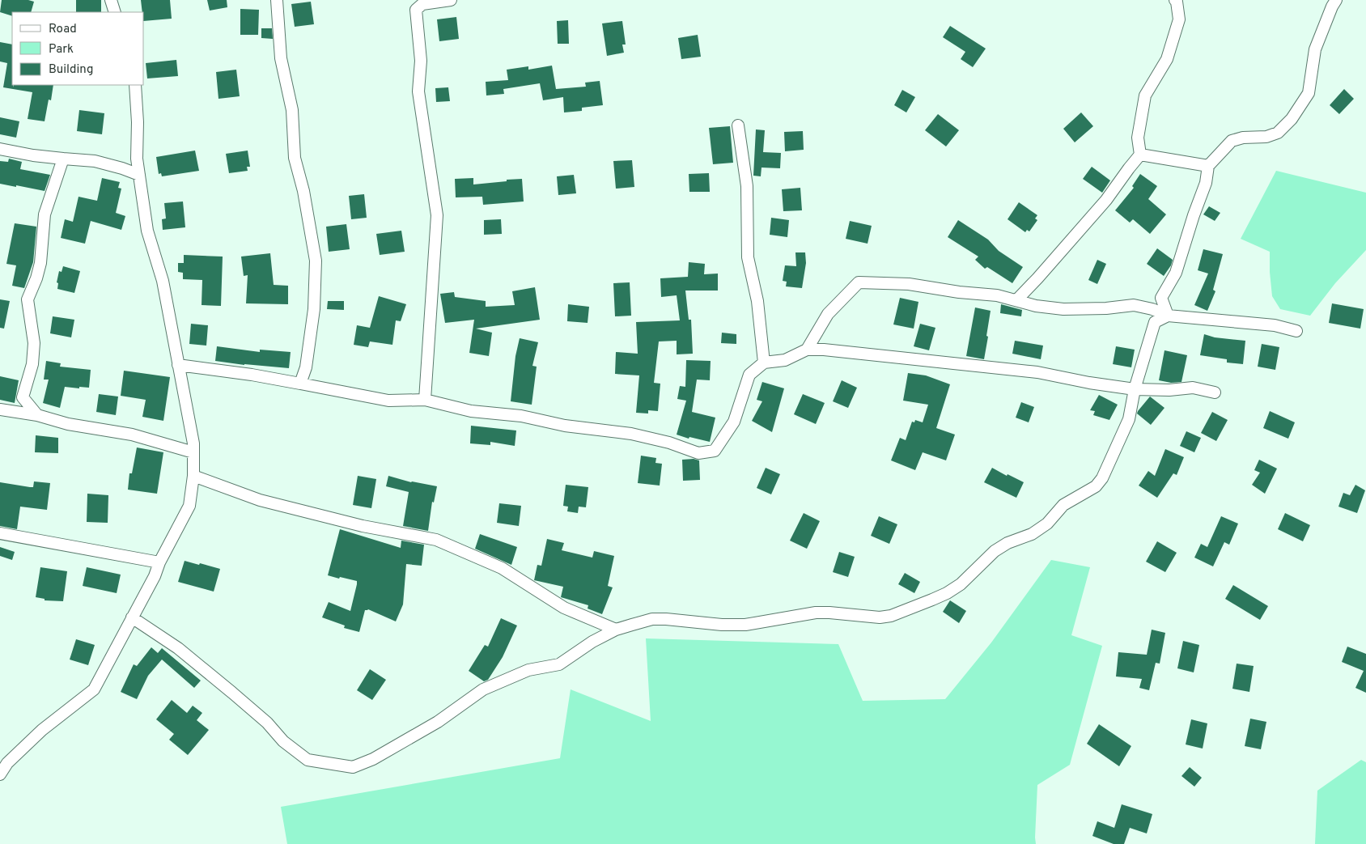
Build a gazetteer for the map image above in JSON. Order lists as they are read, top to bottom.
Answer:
{
  "legend": ["Road", "Park", "Building"]
}
